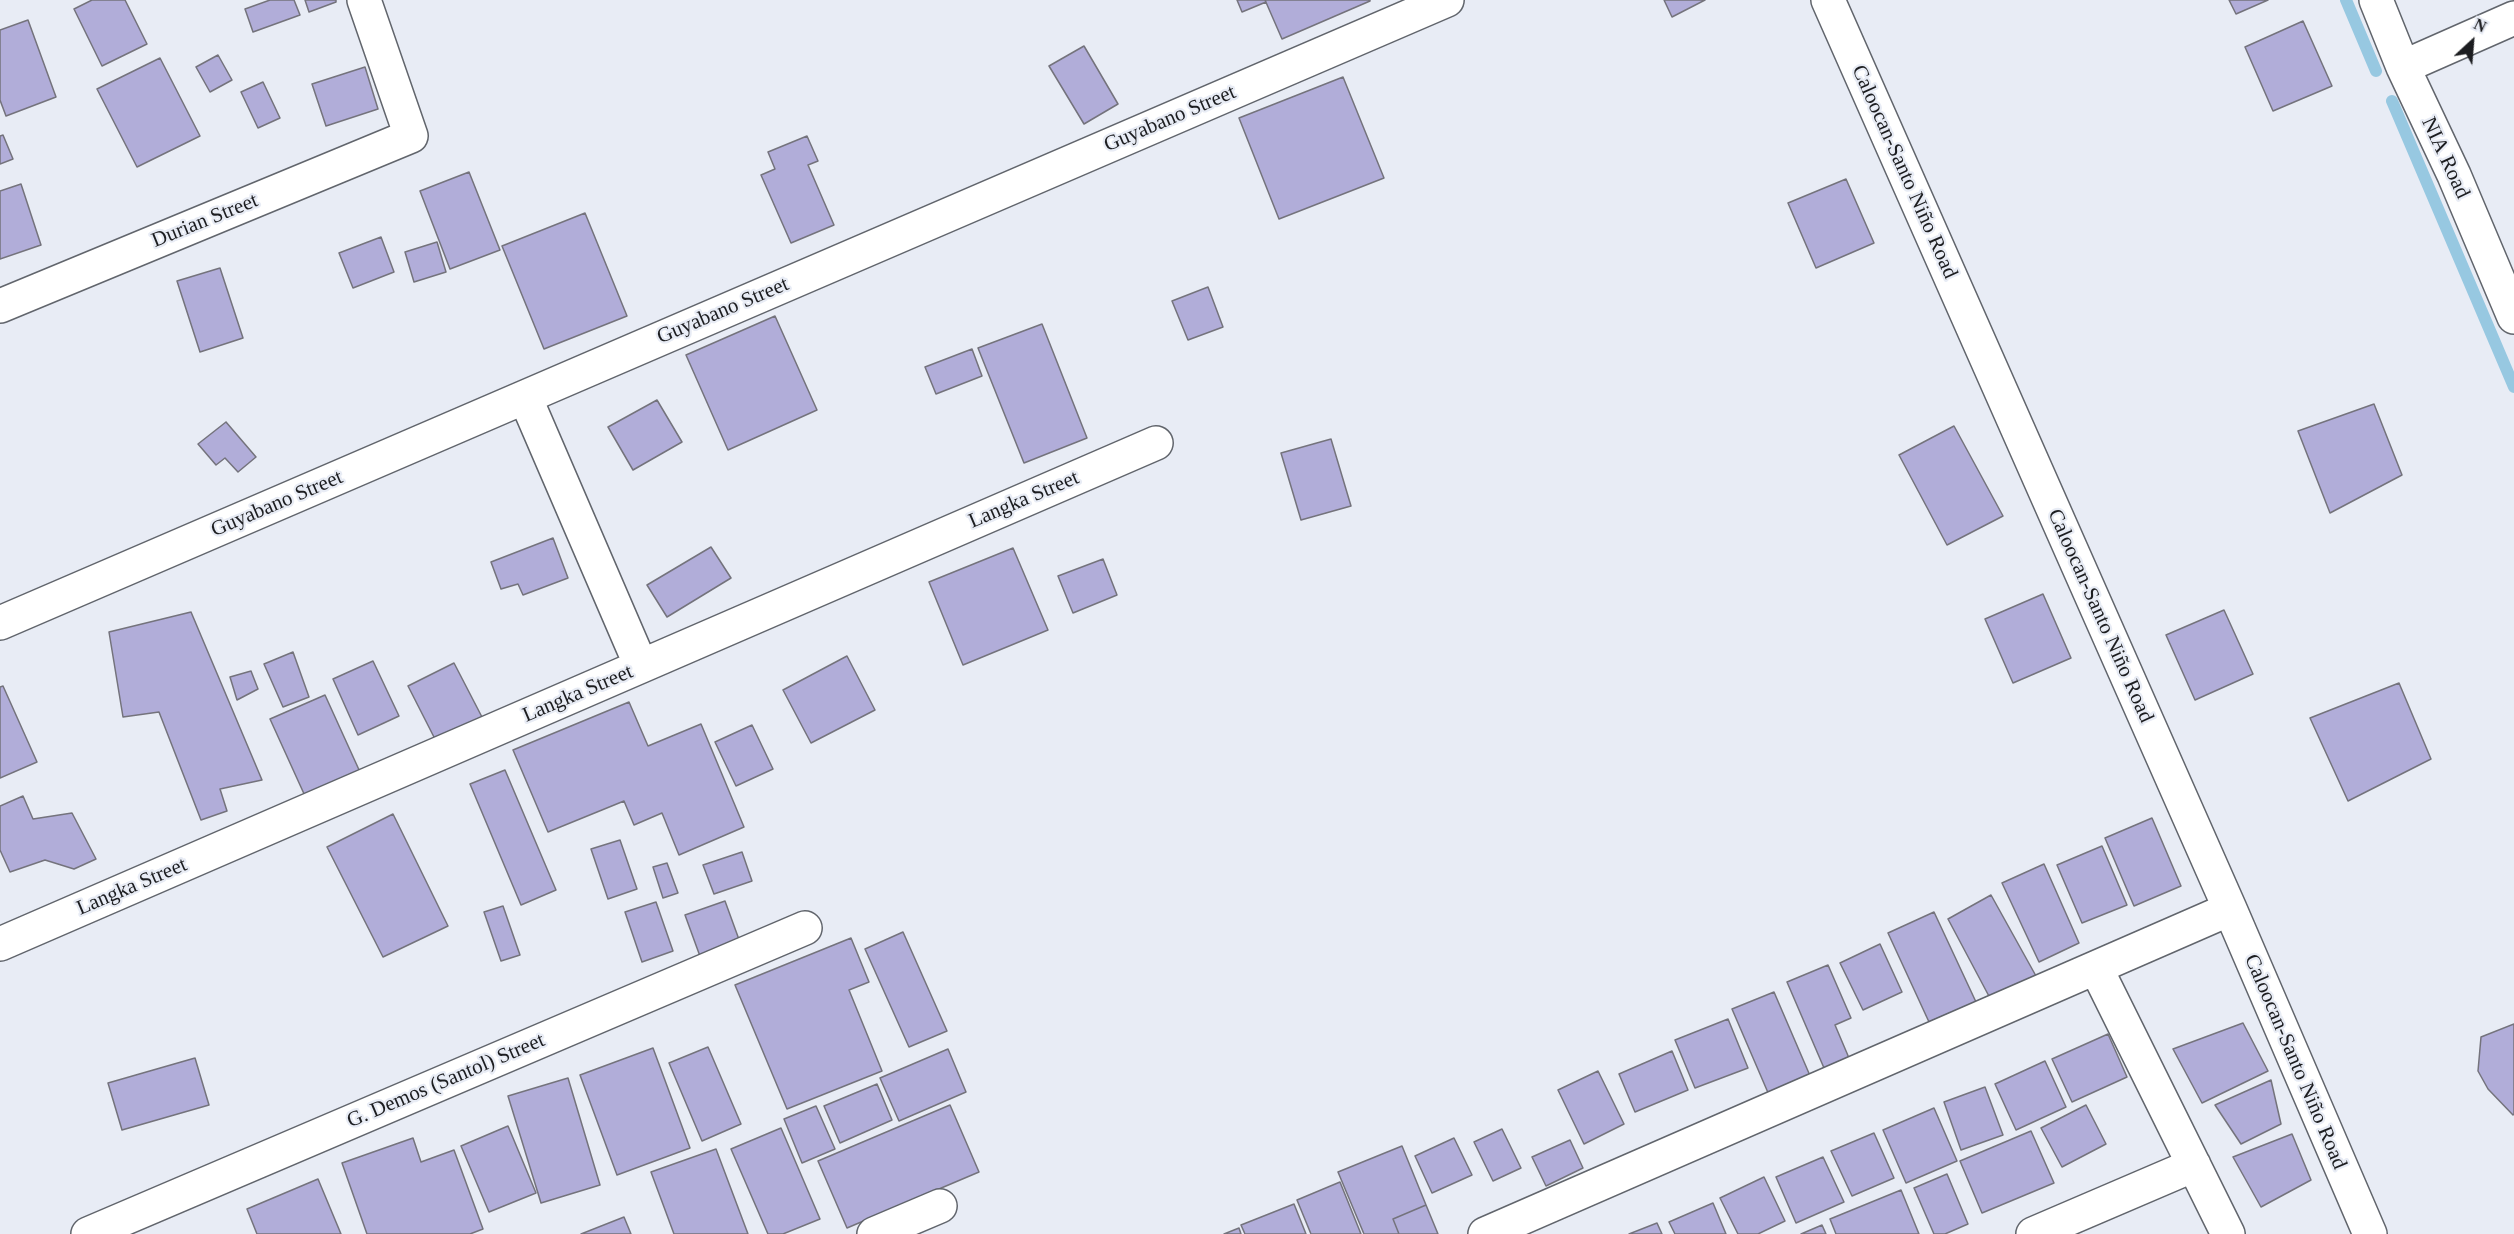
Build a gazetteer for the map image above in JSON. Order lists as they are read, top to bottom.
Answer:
{
  "streets": {
    "street": [
      "Guyabano Street",
      "NIA Road",
      "Caloocan-Santo Niño Road",
      "Durian Street",
      "Langka Street",
      "G. Demos (Santol) Street"
    ]
  },
  "north": "top right"
}
